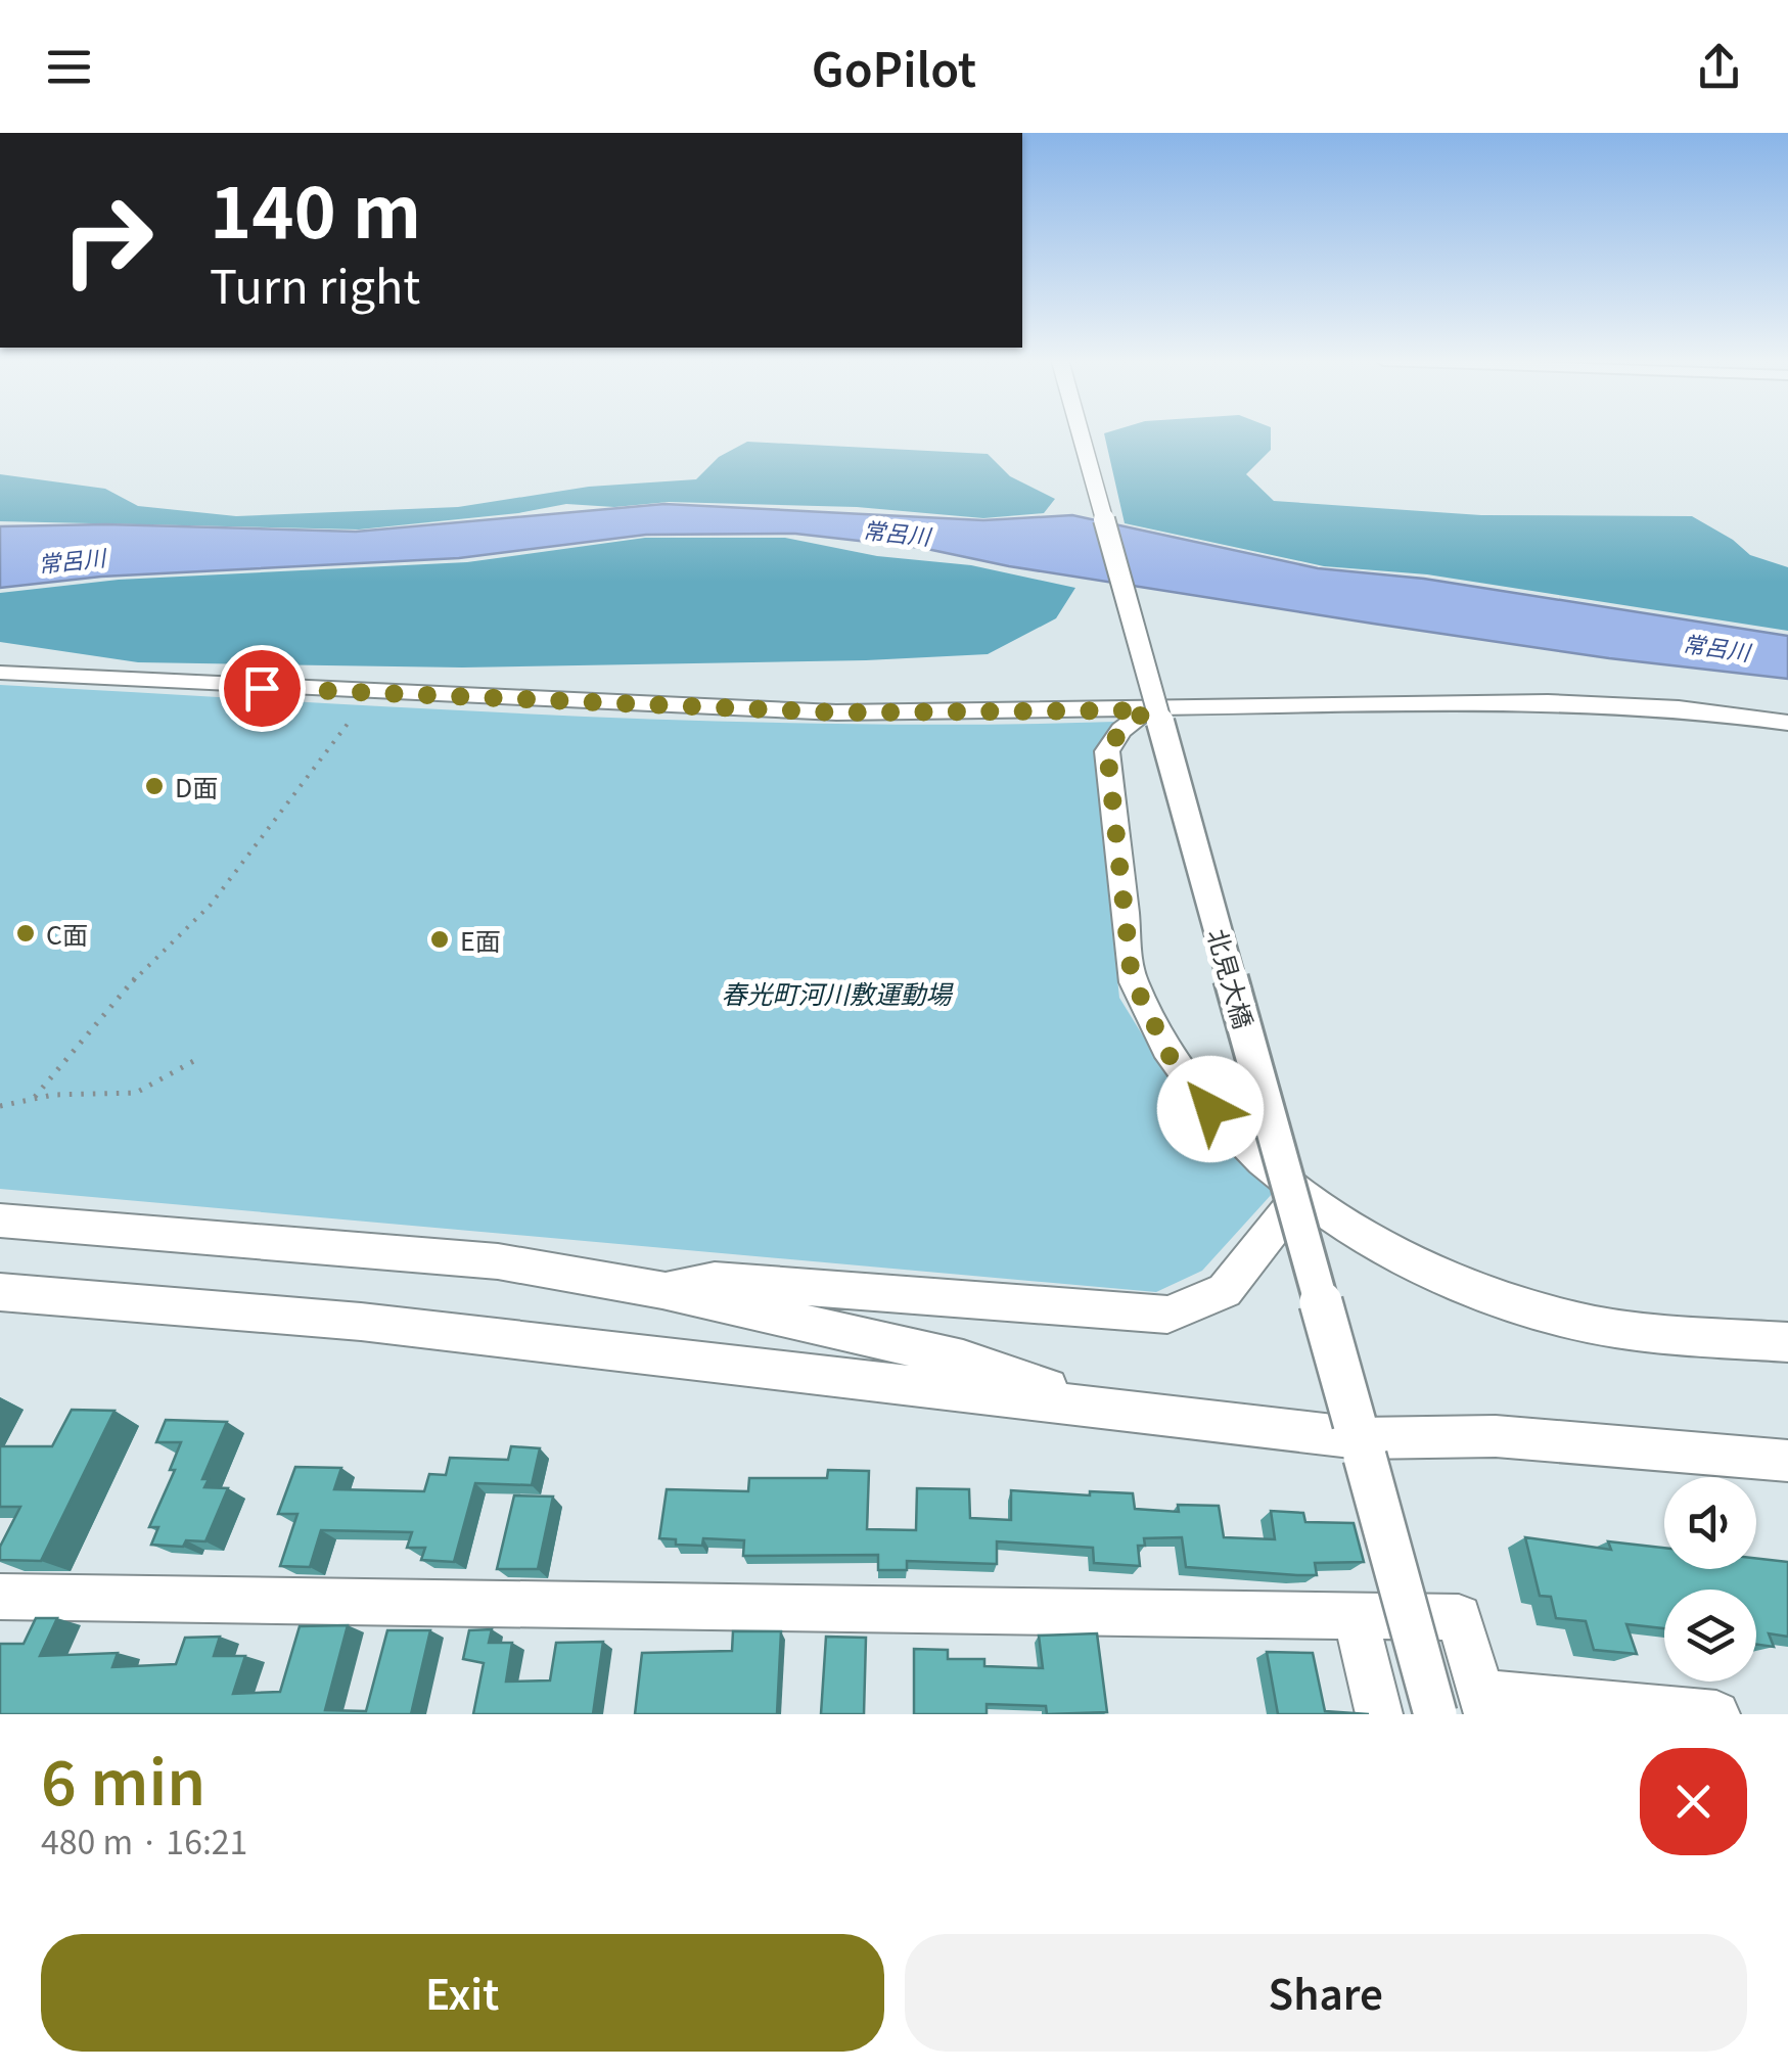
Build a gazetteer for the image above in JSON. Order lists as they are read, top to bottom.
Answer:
{
  "streets": {
    "street": ["北見大橋"]
  },
  "water": ["常呂川"],
  "parks": ["春光町河川敷運動場"],
  "places": ["D面", "C面", "E面"],
  "page": {
    "header": "GoPilot",
    "turn": ["140 m", "Turn right"],
    "heading": ["6 min", "480 m · 16:21"],
    "buttons": ["Exit", "Share"]
  }
}
